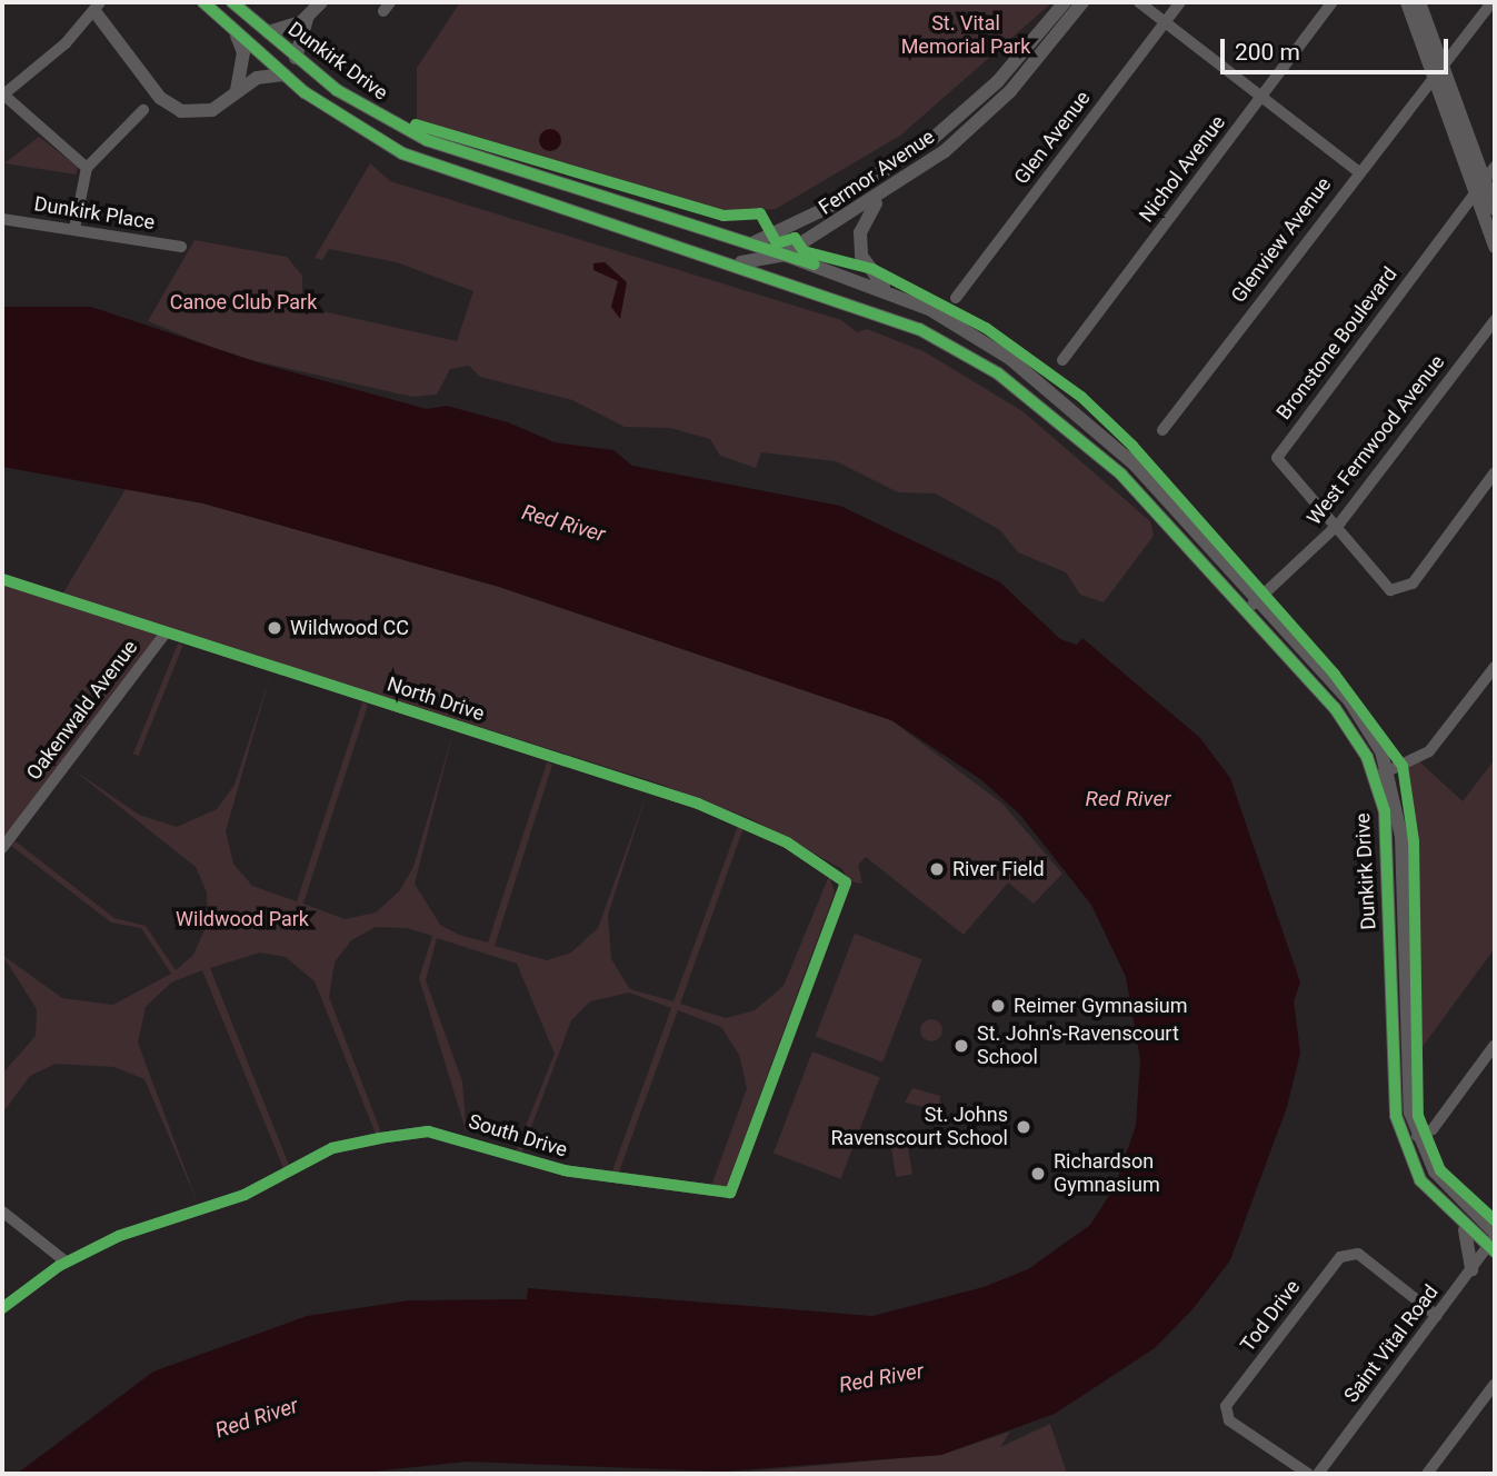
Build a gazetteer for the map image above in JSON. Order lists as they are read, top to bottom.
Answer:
{
  "streets": {
    "main road": ["Dunkirk Drive", "Fermor Avenue"],
    "street": [
      "Glen Avenue",
      "Nichol Avenue",
      "Dunkirk Place",
      "Glenview Avenue",
      "Bronstone Boulevard",
      "West Fernwood Avenue",
      "North Drive",
      "Oakenwald Avenue",
      "South Drive",
      "Tod Drive",
      "Saint Vital Road"
    ]
  },
  "crossings": [
    ["Dunkirk Drive", "Fermor Avenue"],
    ["Dunkirk Drive", "West Fernwood Avenue"],
    ["Dunkirk Drive", "Saint Vital Road"],
    ["Bronstone Boulevard", "West Fernwood Avenue"],
    ["North Drive", "Oakenwald Avenue"],
    ["North Drive", "South Drive"],
    ["Tod Drive", "Saint Vital Road"]
  ],
  "water": ["Red River"],
  "parks": ["St. Vital Memorial Park", "Canoe Club Park", "Wildwood Park"],
  "places": [
    "Wildwood CC",
    "River Field",
    "Reimer Gymnasium",
    "St. John's-Ravenscourt School",
    "St. Johns Ravenscourt School",
    "Richardson Gymnasium"
  ],
  "scale_bar": "200 m"
}
